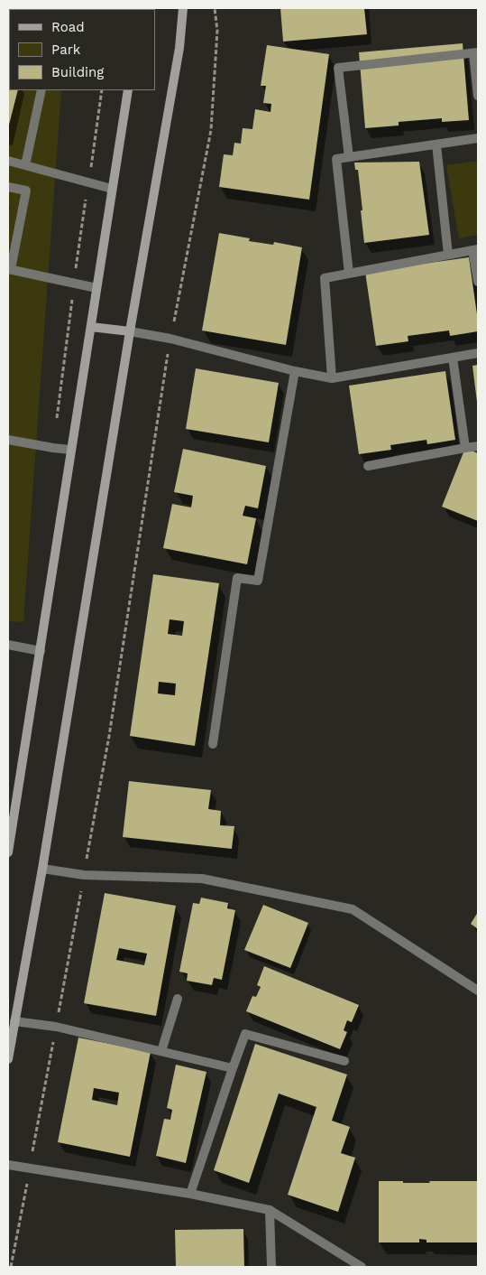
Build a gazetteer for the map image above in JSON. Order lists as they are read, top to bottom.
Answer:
{
  "legend": ["Road", "Park", "Building"]
}
